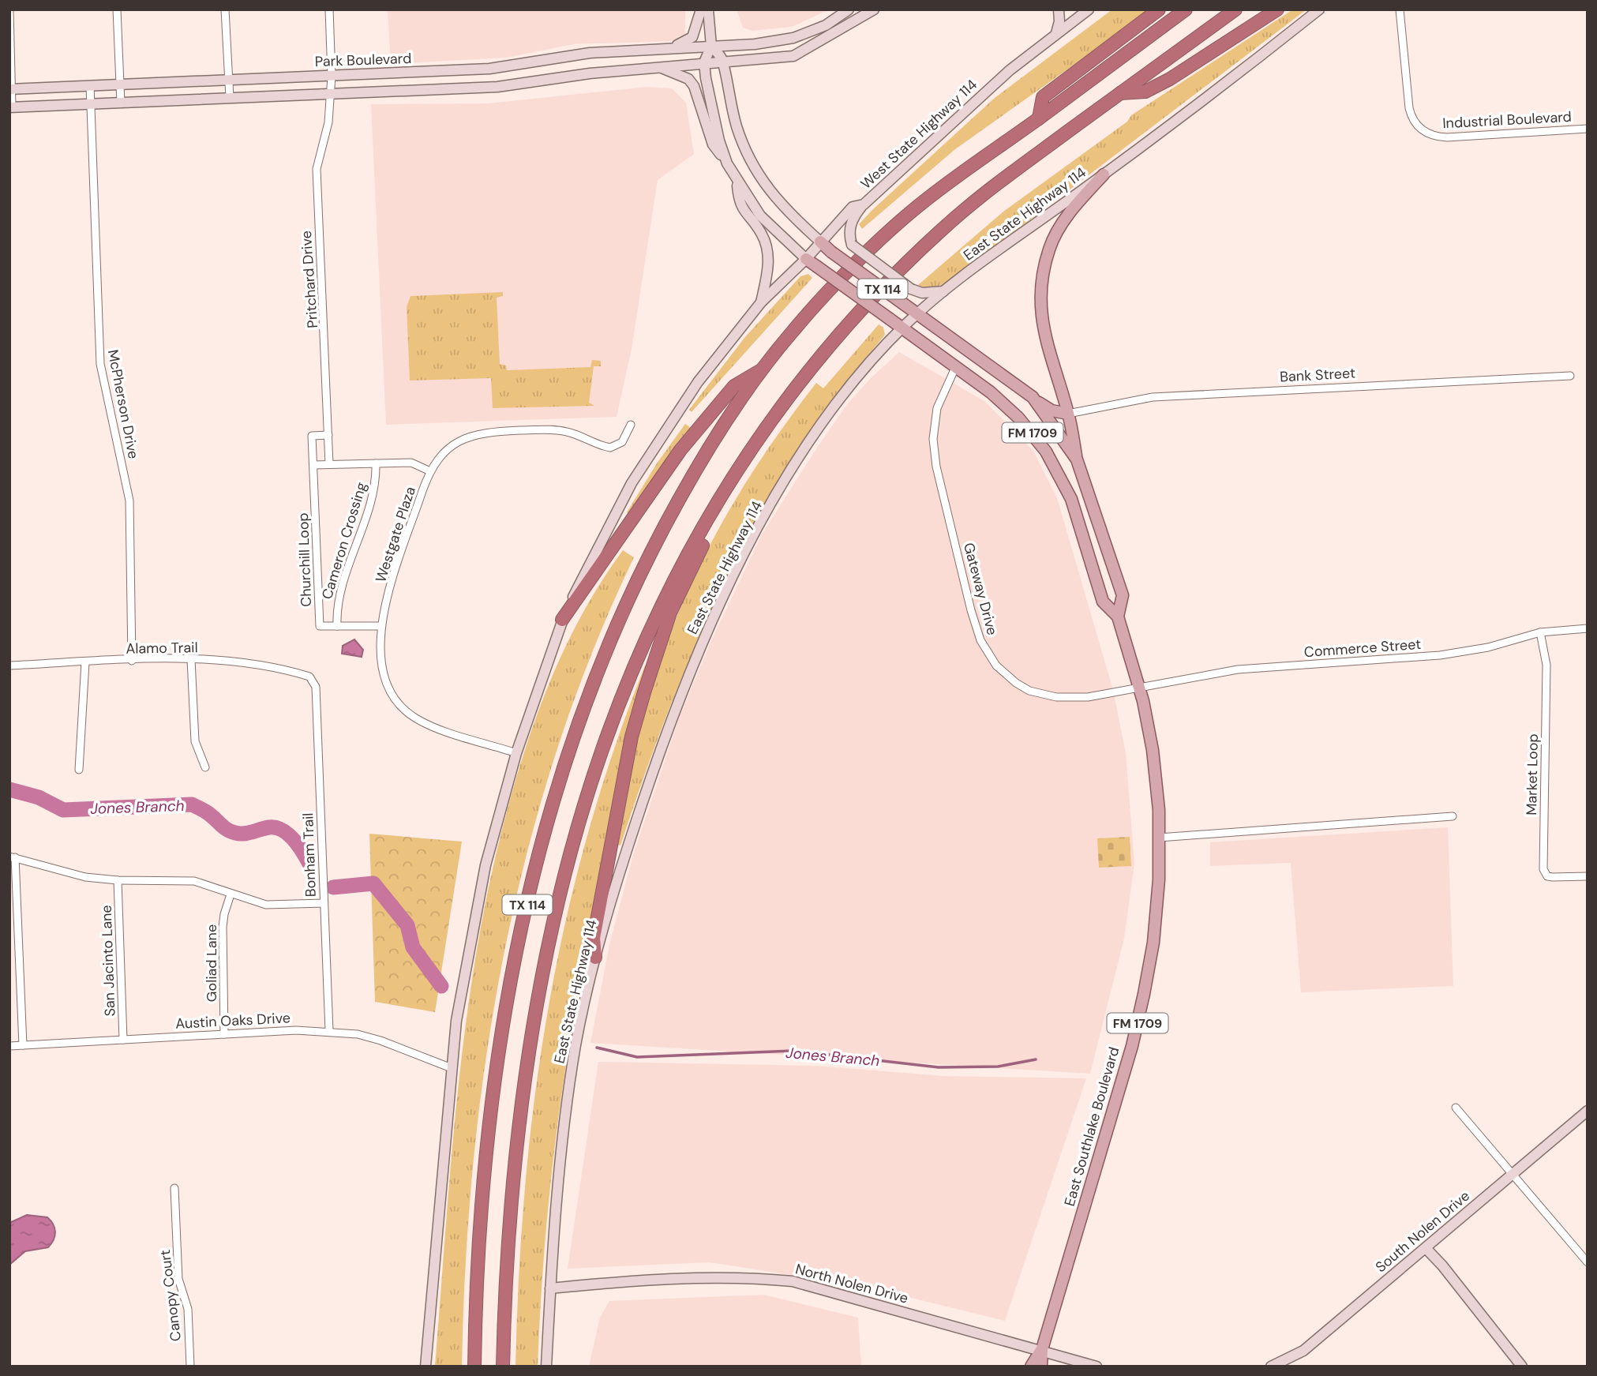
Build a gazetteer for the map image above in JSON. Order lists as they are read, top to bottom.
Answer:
{
  "streets": {
    "highway": ["TX 114"],
    "main road": [
      "Park Boulevard",
      "West State Highway 114",
      "East State Highway 114",
      "FM 1709",
      "East Southlake Boulevard",
      "South Nolen Drive",
      "North Nolen Drive"
    ],
    "street": [
      "Industrial Boulevard",
      "Pritchard Drive",
      "Bank Street",
      "McPherson Drive",
      "Westgate Plaza",
      "Cameron Crossing",
      "Churchill Loop",
      "Gateway Drive",
      "Alamo Trail",
      "Commerce Street",
      "Market Loop",
      "Bonham Trail",
      "San Jacinto Lane",
      "Goliad Lane",
      "Austin Oaks Drive",
      "Canopy Court"
    ]
  },
  "crossings": [
    ["Park Boulevard", "Pritchard Drive"],
    ["Park Boulevard", "McPherson Drive"],
    ["West State Highway 114", "FM 1709"],
    ["West State Highway 114", "East Southlake Boulevard"],
    ["East State Highway 114", "FM 1709"],
    ["East State Highway 114", "East Southlake Boulevard"],
    ["East State Highway 114", "North Nolen Drive"],
    ["Pritchard Drive", "Churchill Loop"],
    ["McPherson Drive", "Alamo Trail"],
    ["FM 1709", "East Southlake Boulevard"],
    ["Westgate Plaza", "Churchill Loop"],
    ["Cameron Crossing", "Churchill Loop"],
    ["Gateway Drive", "Commerce Street"],
    ["Gateway Drive", "East Southlake Boulevard"],
    ["Alamo Trail", "Bonham Trail"],
    ["Commerce Street", "Market Loop"],
    ["Commerce Street", "East Southlake Boulevard"],
    ["Bonham Trail", "Austin Oaks Drive"],
    ["San Jacinto Lane", "Austin Oaks Drive"],
    ["Goliad Lane", "Austin Oaks Drive"],
    ["East Southlake Boulevard", "North Nolen Drive"]
  ],
  "water": ["Jones Branch"]
}
